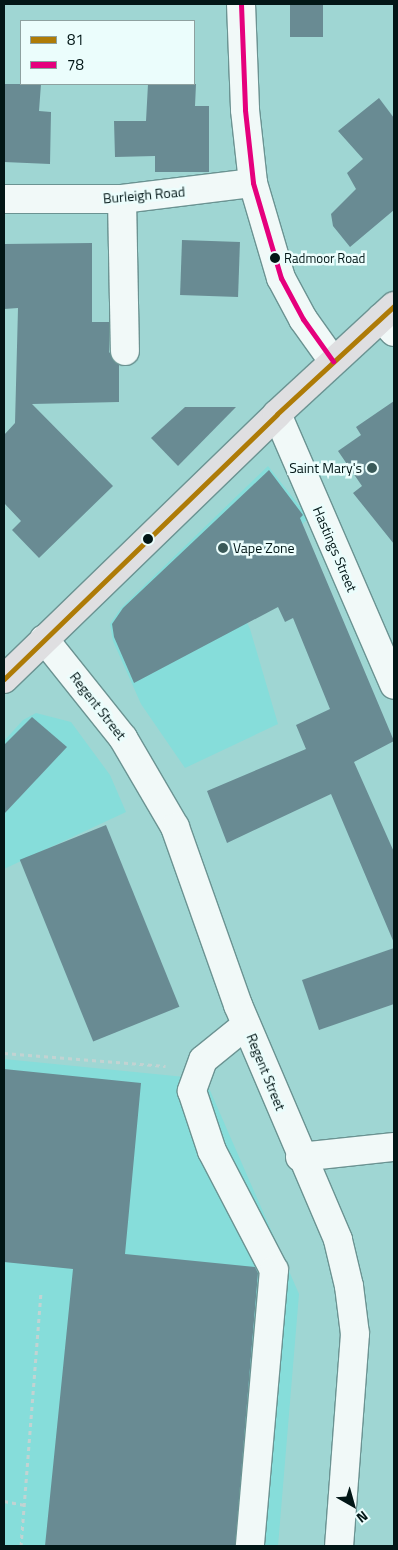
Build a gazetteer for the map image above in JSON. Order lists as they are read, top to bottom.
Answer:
{
  "streets": {
    "street": ["Burleigh Road", "Hastings Street", "Regent Street"]
  },
  "places": ["Radmoor Road", "Saint Mary's", "Vape Zone"],
  "lines": ["transit line 78", "transit line 81"],
  "legend": ["81", "78"],
  "north": "bottom right"
}
